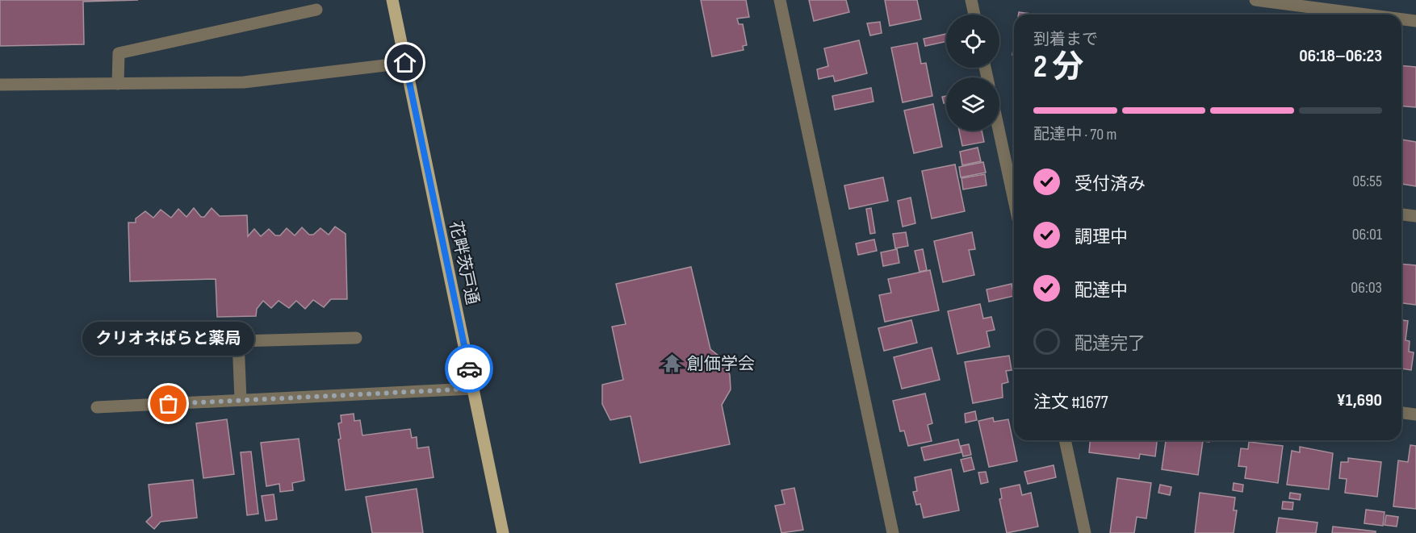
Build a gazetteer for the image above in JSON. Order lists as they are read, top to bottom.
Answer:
{
  "streets": {
    "main road": ["花畔茨戸通"]
  },
  "places": {
    "temple": ["創価学会"],
    "other": ["クリオネばらと薬局"]
  },
  "page": {
    "heading": ["2 分", "到着まで", "06:18–06:23"],
    "panel": ["注文 #1677", "¥1,690"],
    "bar": "配達中 · 70 m",
    "list": [
      ["受付済み", "05:55"],
      ["調理中", "06:01"],
      ["配達中", "06:03"],
      "配達完了"
    ],
    "bubble": "クリオネばらと薬局"
  }
}
